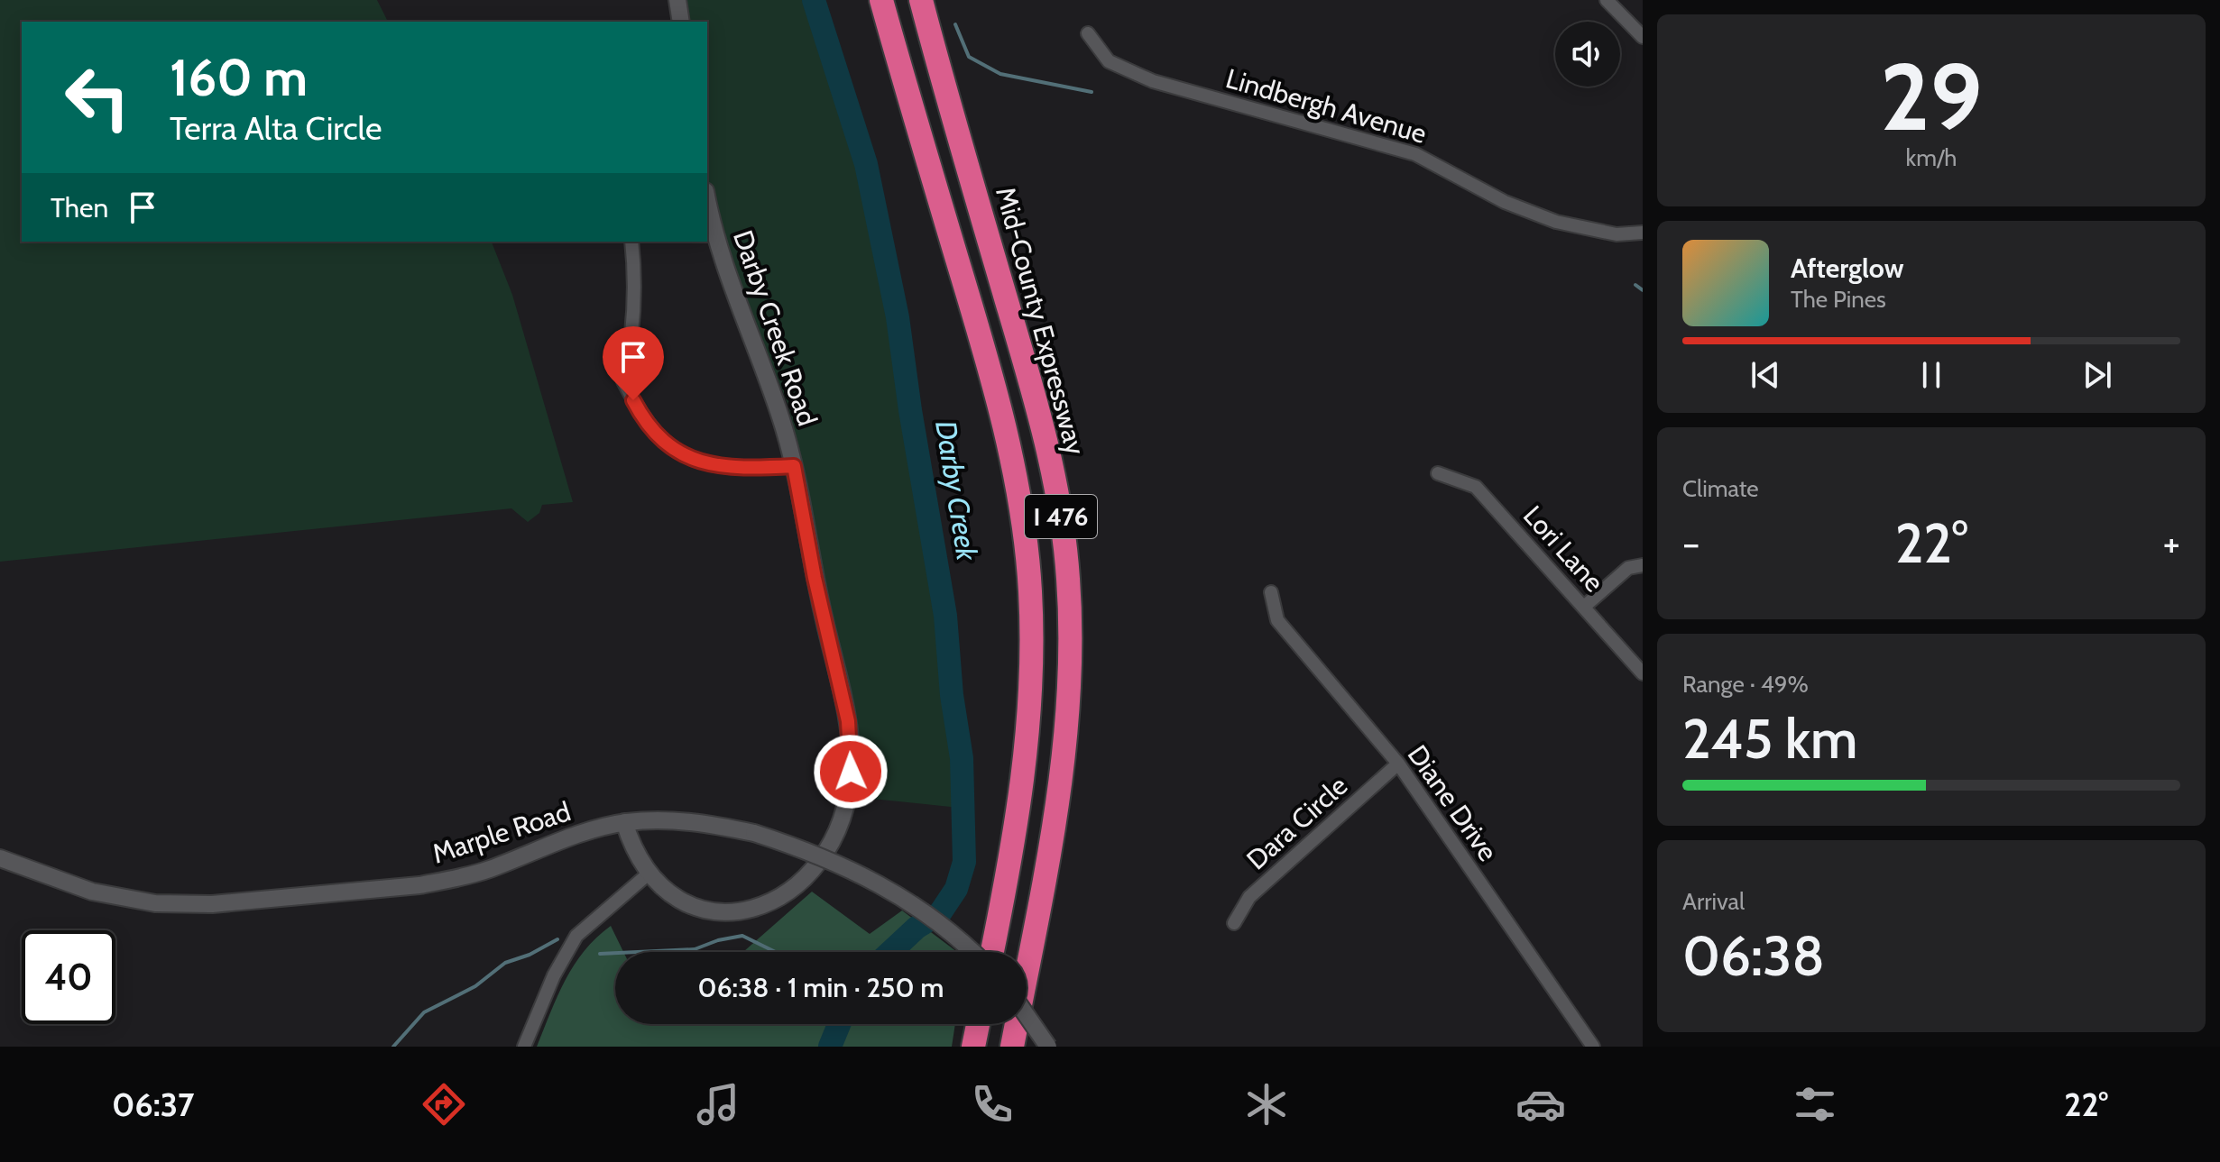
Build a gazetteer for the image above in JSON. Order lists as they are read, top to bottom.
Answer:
{
  "streets": {
    "highway": ["Mid-County Expressway", "I 476"],
    "street": [
      "Lindbergh Avenue",
      "Darby Creek Road",
      "Lori Lane",
      "Diane Drive",
      "Dara Circle",
      "Marple Road"
    ]
  },
  "crossings": [
    ["Darby Creek Road", "Marple Road"],
    ["Diane Drive", "Dara Circle"]
  ],
  "water": ["Darby Creek"],
  "page": {
    "tile": [
      ["29", "km/h"],
      "Climate",
      ["Range · 49%", "245 km"],
      ["Arrival", "06:38"]
    ],
    "turn": ["160 m", "Terra Alta Circle"],
    "then": "Then",
    "song": ["Afterglow", "The Pines"],
    "heat": ["−", "22°", "+"],
    "limit": "40",
    "trip": "06:38 · 1 min · 250 m",
    "tabs": ["06:37", "22°"]
  }
}
